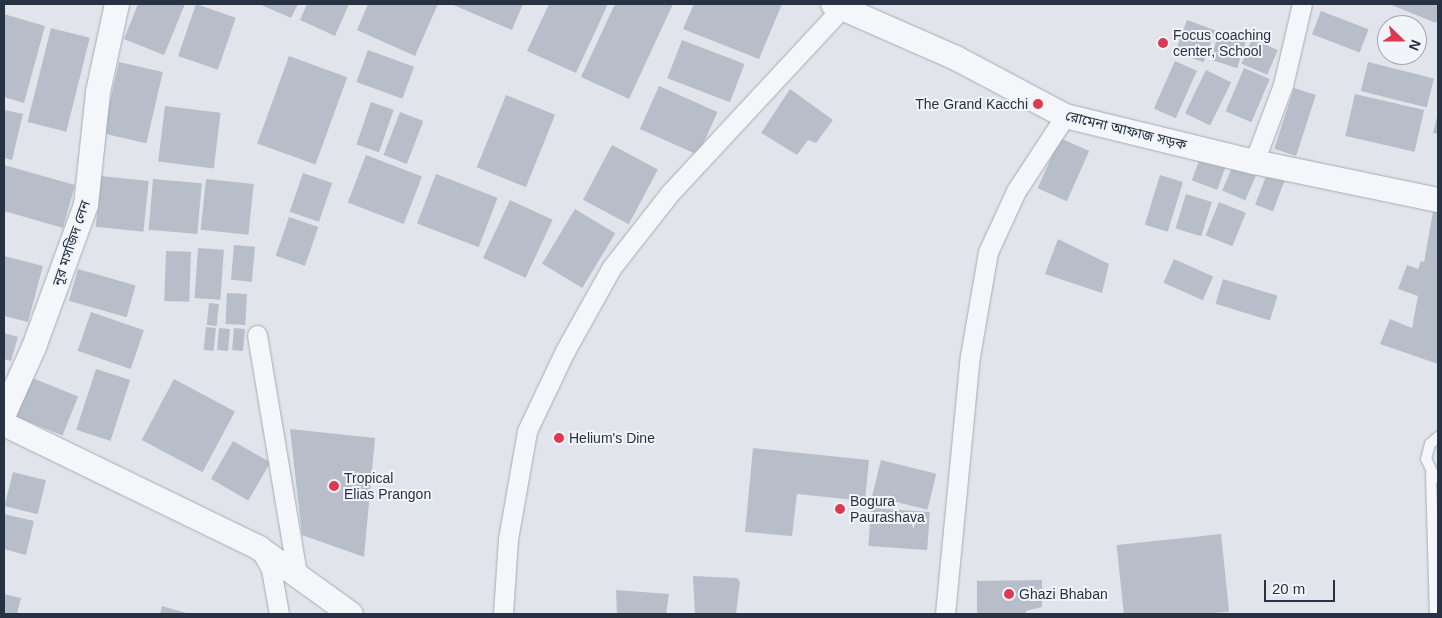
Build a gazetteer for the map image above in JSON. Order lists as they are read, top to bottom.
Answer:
{
  "streets": {
    "street": ["রোমেনা আফাজ সড়ক", "নূর মসজিদ লেন"]
  },
  "places": [
    "Focus coaching center, School",
    "The Grand Kacchi",
    "Helium's Dine",
    "Tropical Elias Prangon",
    "Bogura Paurashava",
    "Ghazi Bhaban"
  ],
  "scale_bar": "20 m",
  "north": "right"
}
